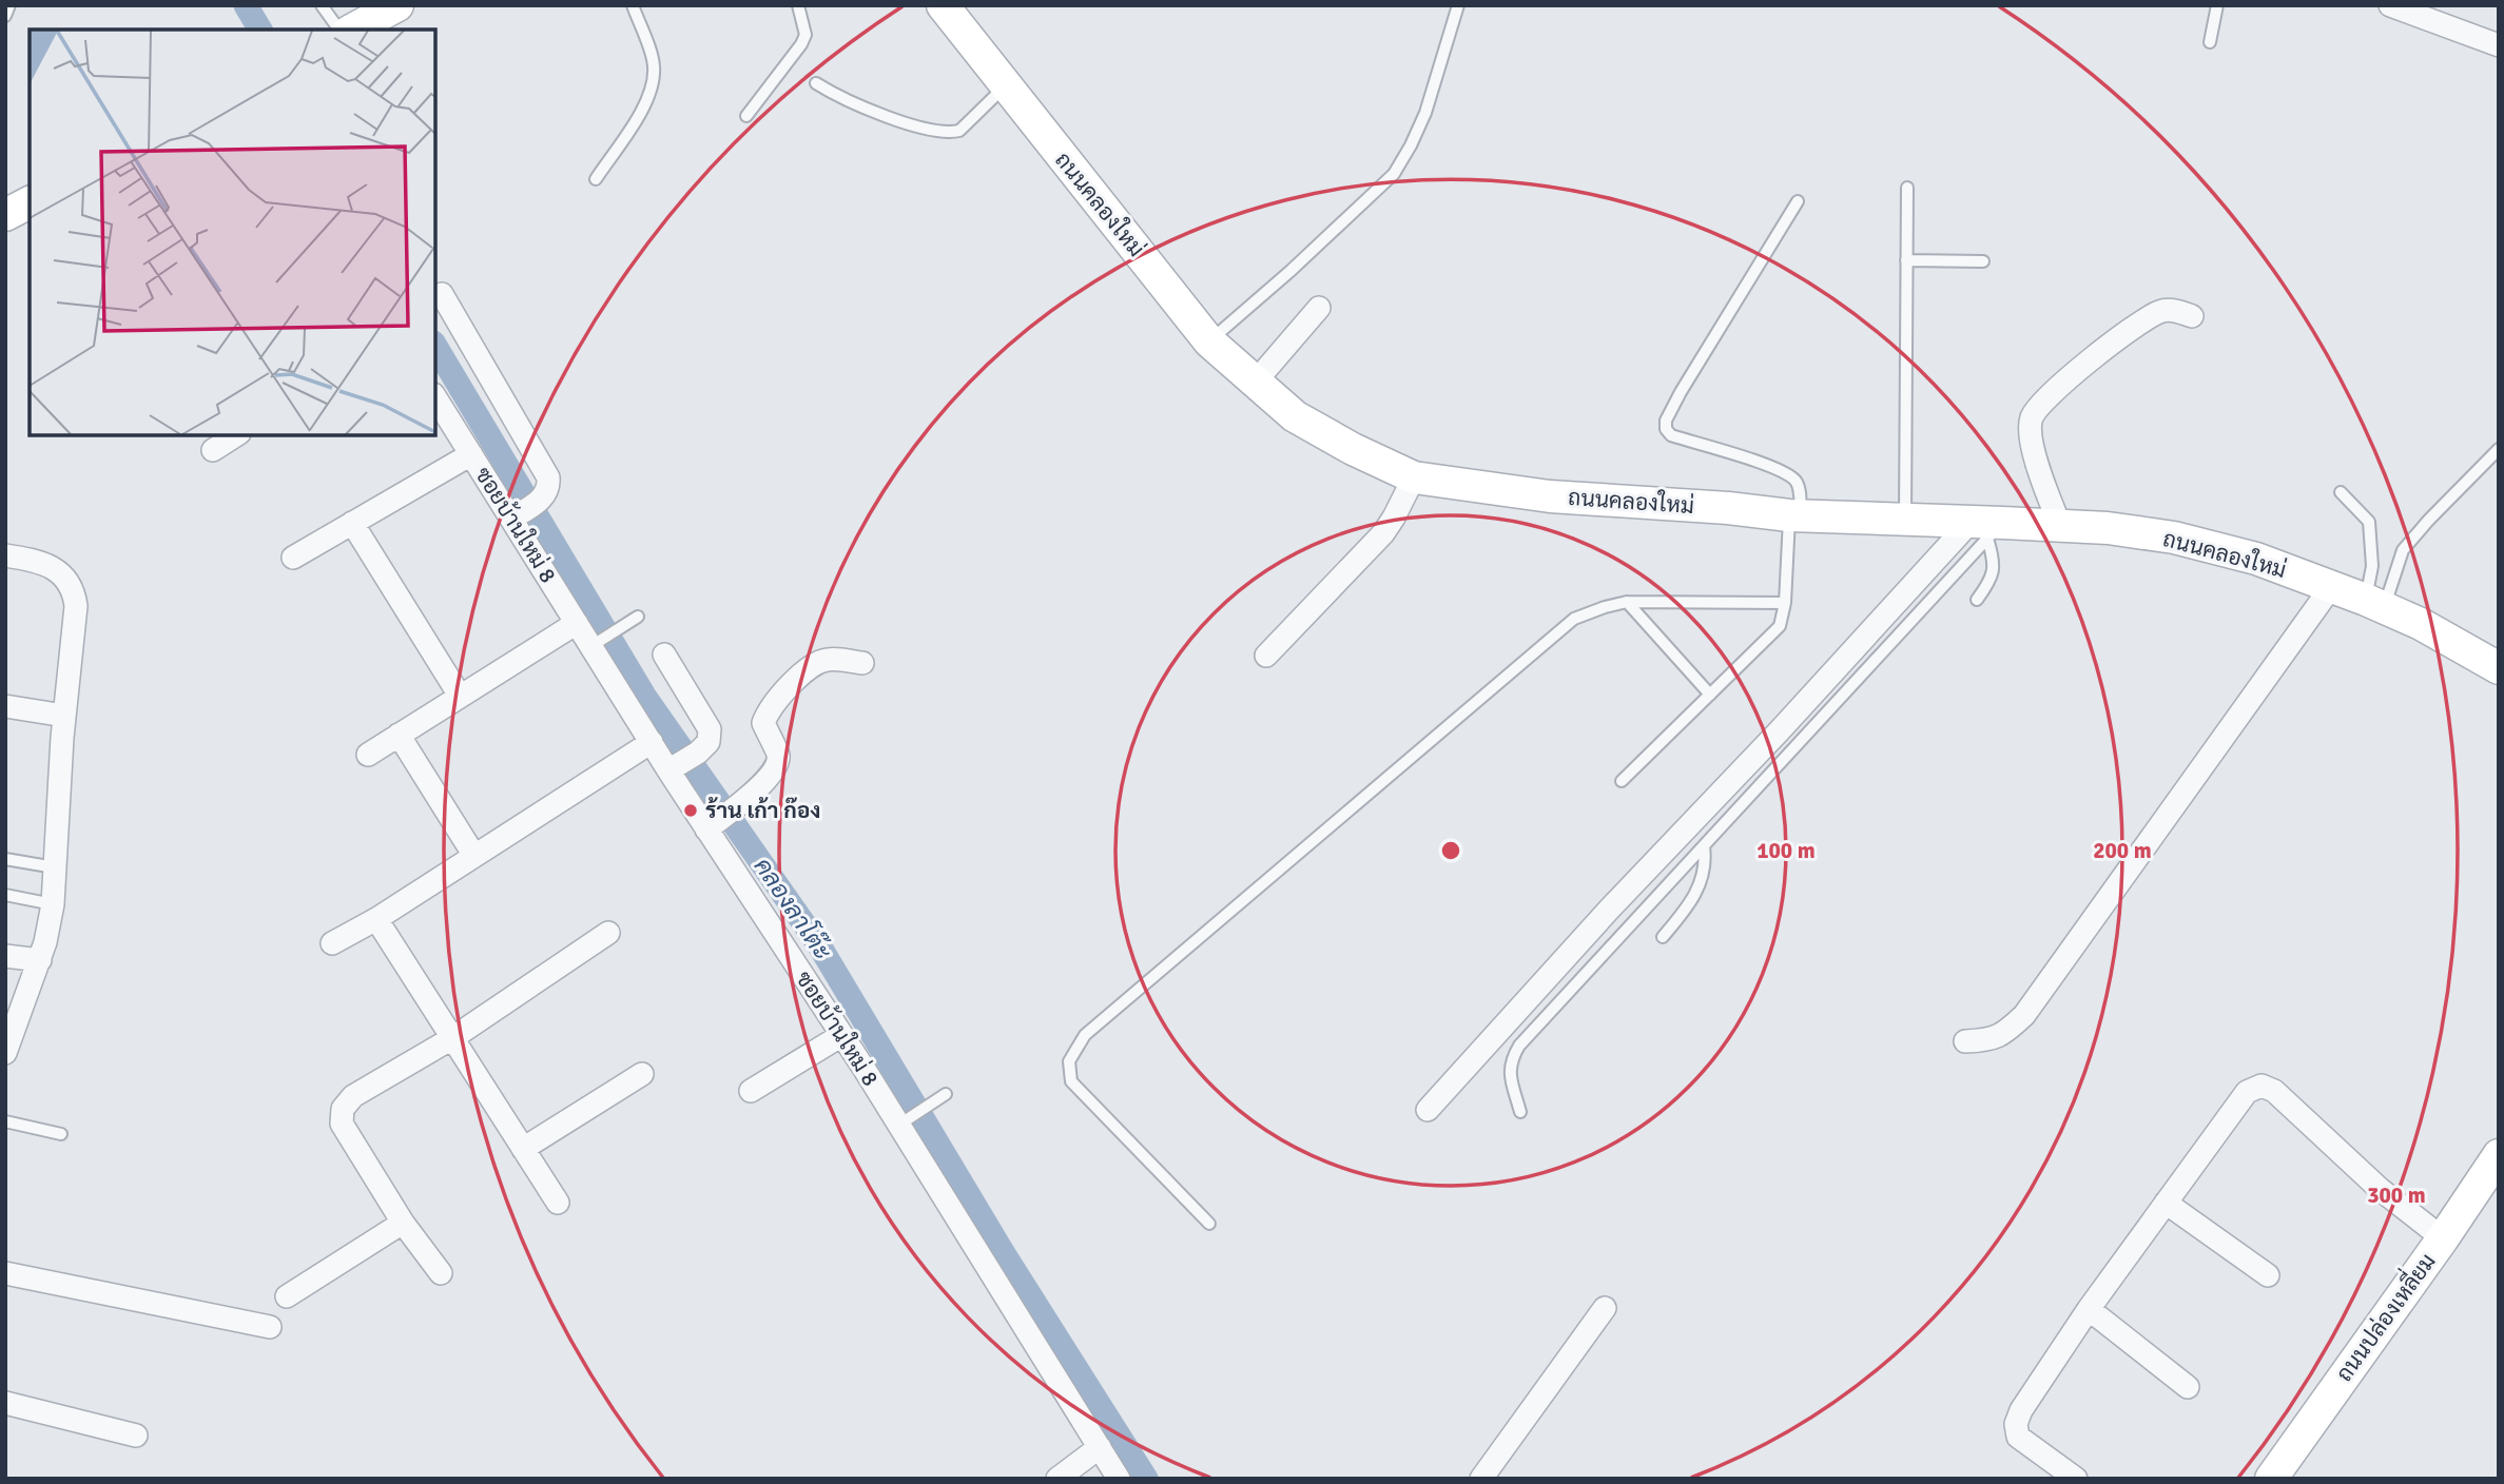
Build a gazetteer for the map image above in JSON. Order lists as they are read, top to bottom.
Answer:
{
  "streets": {
    "street": ["ถนนคลองใหม่", "ซอยบ้านใหม่ 8", "ถนนปล่องเหลี่ยม"]
  },
  "water": ["คลองลาโต๊ะ"],
  "places": ["ร้าน เก้า ก๊อง"],
  "rings": ["100 m", "200 m", "300 m"]
}
